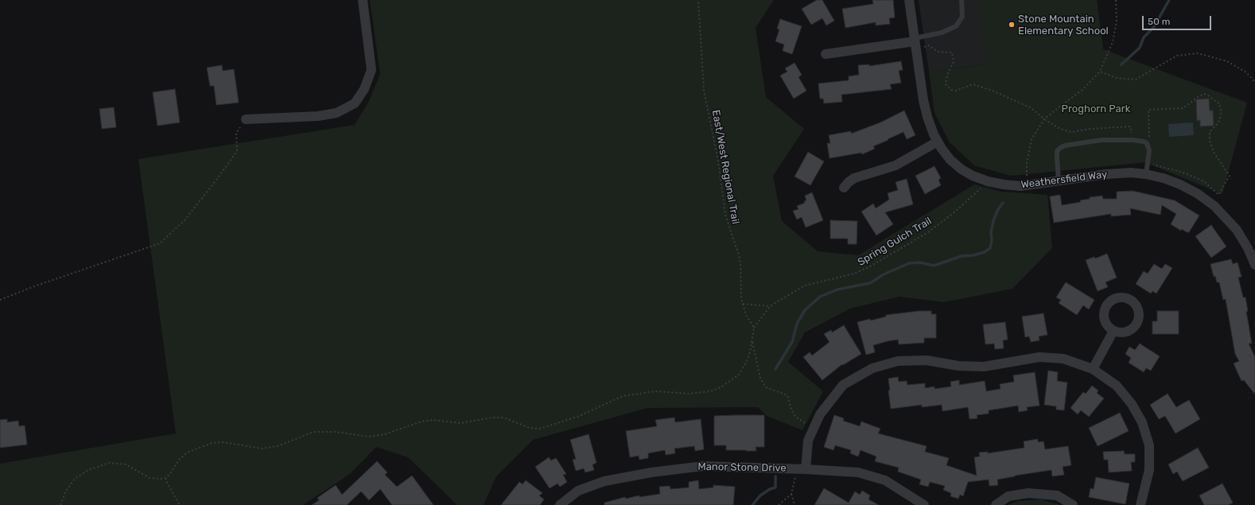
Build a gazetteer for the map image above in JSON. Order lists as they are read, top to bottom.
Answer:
{
  "streets": {
    "street": ["Weathersfield Way", "Manor Stone Drive"],
    "path": ["East/West Regional Trail", "Spring Gulch Trail"]
  },
  "crossings": [
    ["East/West Regional Trail", "Spring Gulch Trail"],
    ["Weathersfield Way", "Spring Gulch Trail"]
  ],
  "parks": ["Proghorn Park"],
  "places": ["Stone Mountain Elementary School"],
  "scale_bar": "50 m"
}
